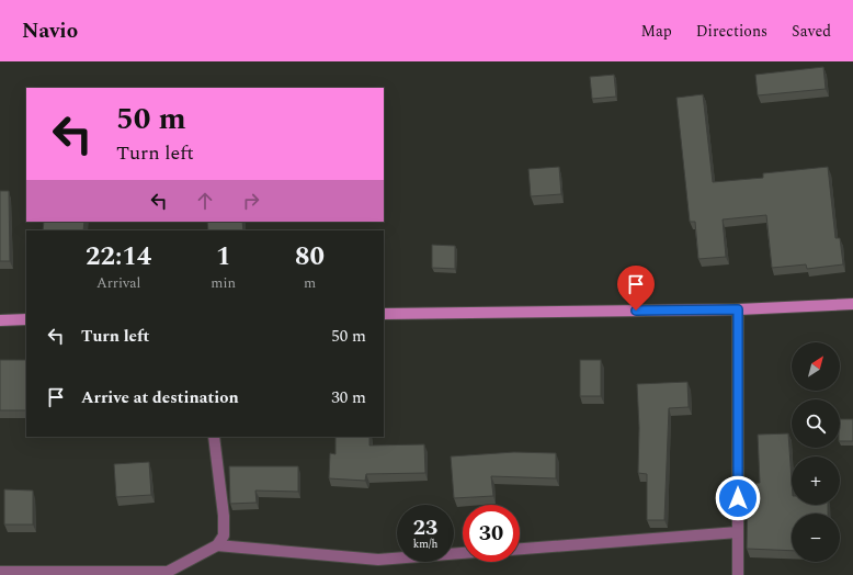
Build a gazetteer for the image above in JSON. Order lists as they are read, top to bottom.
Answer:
{
  "north": "top right",
  "page": {
    "header": "Navio",
    "nav": ["Map", "Directions", "Saved"],
    "turn": ["50 m", "Turn left"],
    "eta": [
      "22:14",
      "Arrival",
      "1",
      "min",
      "80",
      "m"
    ],
    "list": [
      {
        "name": "Turn left",
        "value": "50 m"
      },
      {
        "name": "Arrive at destination",
        "value": "30 m"
      }
    ],
    "map_buttons": ["+", "−"],
    "speed": "23 km/h",
    "limit": "30"
  }
}
